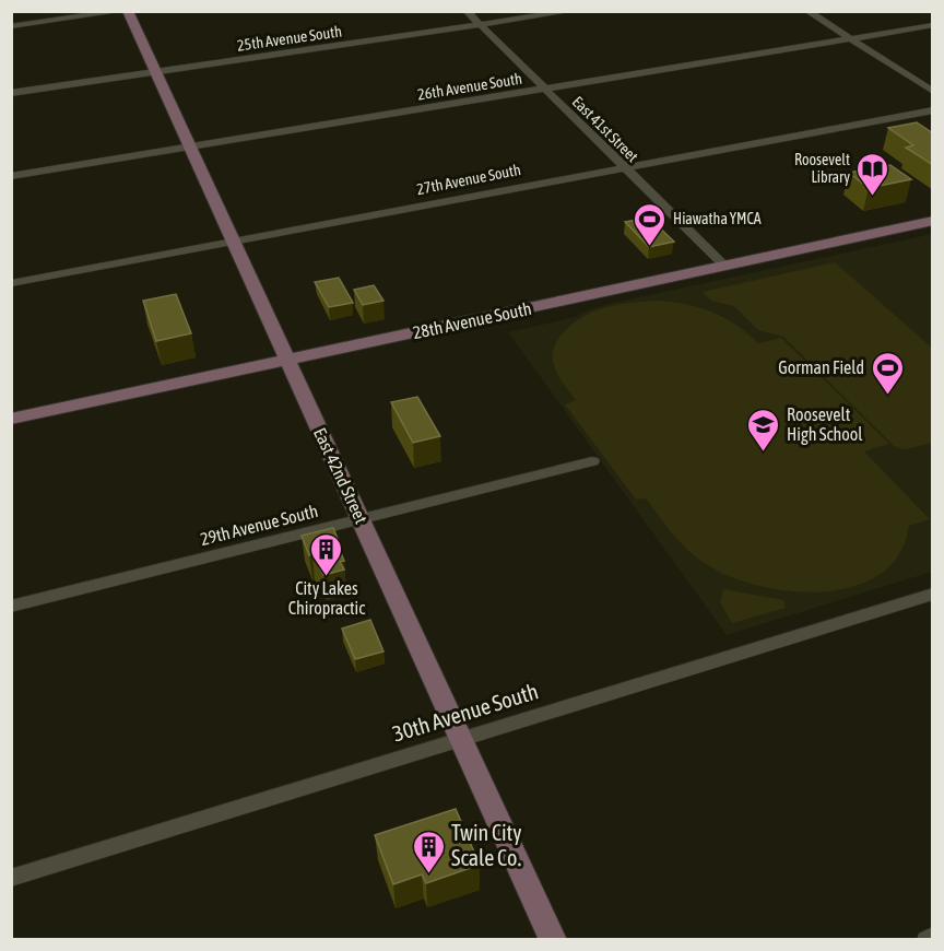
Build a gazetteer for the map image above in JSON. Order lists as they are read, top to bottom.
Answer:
{
  "streets": {
    "street": [
      "25th Avenue South",
      "26th Avenue South",
      "East 41st Street",
      "27th Avenue South",
      "28th Avenue South",
      "East 42nd Street",
      "29th Avenue South",
      "30th Avenue South"
    ]
  },
  "crossings": [
    ["25th Avenue South", "East 41st Street"],
    ["25th Avenue South", "East 42nd Street"],
    ["26th Avenue South", "East 41st Street"],
    ["26th Avenue South", "East 42nd Street"],
    ["East 41st Street", "27th Avenue South"],
    ["East 41st Street", "28th Avenue South"],
    ["27th Avenue South", "East 42nd Street"],
    ["28th Avenue South", "East 42nd Street"],
    ["East 42nd Street", "29th Avenue South"],
    ["East 42nd Street", "30th Avenue South"]
  ],
  "places": {
    "library": ["Roosevelt Library"],
    "sports": ["Hiawatha YMCA", "Gorman Field"],
    "school or university": ["Roosevelt High School"],
    "building": ["City Lakes Chiropractic", "Twin City Scale Co."]
  }
}
